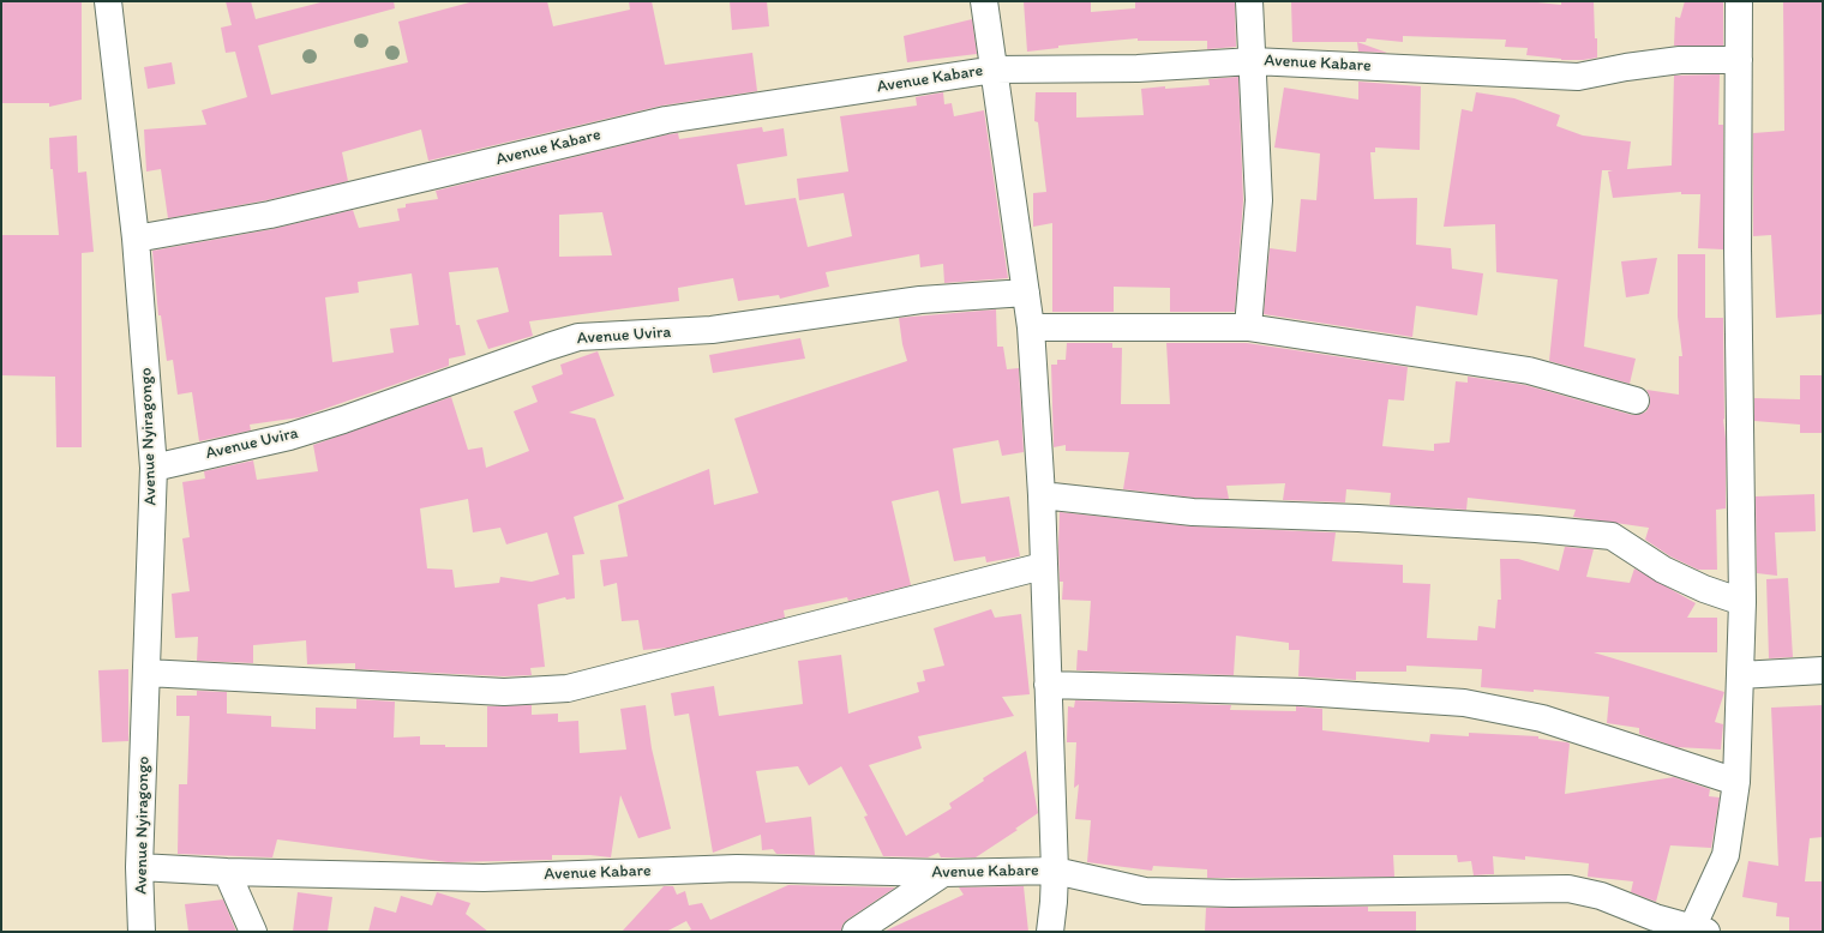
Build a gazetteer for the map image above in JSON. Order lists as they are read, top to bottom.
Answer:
{
  "streets": {
    "street": ["Avenue Kabare", "Avenue Uvira", "Avenue Nyiragongo"]
  },
  "crossings": [
    ["Avenue Kabare", "Avenue Nyiragongo"],
    ["Avenue Uvira", "Avenue Nyiragongo"]
  ]
}
